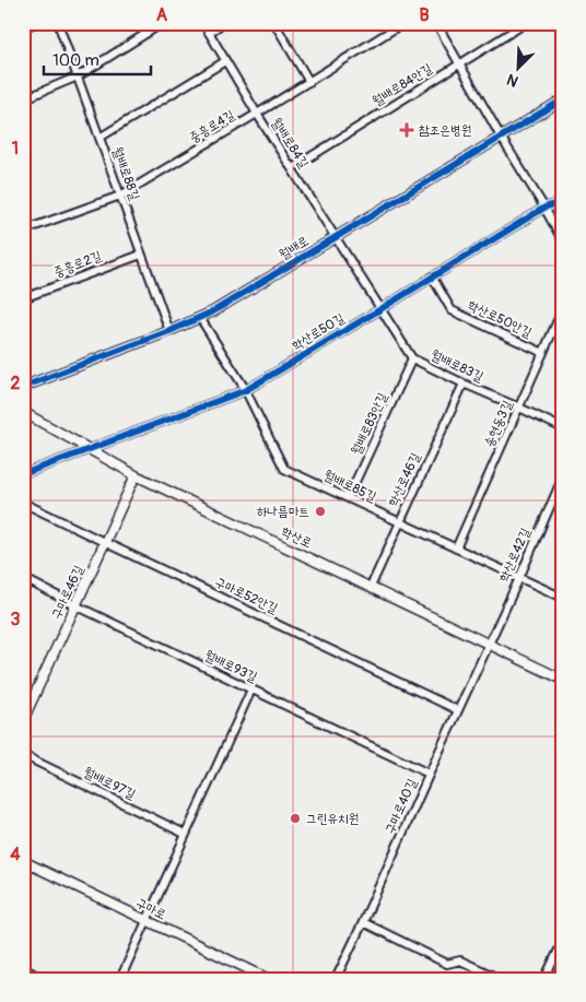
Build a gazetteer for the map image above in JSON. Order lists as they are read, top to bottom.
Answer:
{
  "streets": {
    "main road": [
      "월배로",
      "학산로",
      "구마로46길",
      "구마로"
    ],
    "street": [
      "월배로84안길",
      "중흥로4길",
      "월배로84길",
      "월배로88길",
      "중흥로2길",
      "학산로50안길",
      "학산로50길",
      "월배로83길",
      "월배로83안길",
      "송현동3길",
      "학산로46길",
      "월배로85길",
      "학산로42길",
      "구마로52안길",
      "월배로93길",
      "월배로97길",
      "구마로40길"
    ]
  },
  "crossings": [
    ["월배로84안길", "월배로84길"],
    ["중흥로4길", "월배로84길"],
    ["중흥로4길", "월배로88길"],
    ["월배로84길", "월배로"],
    ["월배로84길", "월배로83길"],
    ["월배로88길", "월배로"],
    ["월배로88길", "중흥로2길"],
    ["월배로", "월배로83길"],
    ["월배로", "월배로85길"],
    ["학산로50안길", "학산로50길"],
    ["학산로50안길", "송현동3길"],
    ["학산로50길", "월배로83길"],
    ["학산로50길", "월배로85길"],
    ["학산로50길", "학산로"],
    ["월배로83길", "월배로83안길"],
    ["월배로83길", "송현동3길"],
    ["월배로83길", "학산로46길"],
    ["월배로83안길", "월배로85길"],
    ["송현동3길", "월배로85길"],
    ["학산로46길", "월배로85길"],
    ["학산로46길", "학산로"],
    ["월배로85길", "학산로42길"],
    ["학산로", "학산로42길"],
    ["학산로", "구마로46길"],
    ["학산로", "구마로40길"],
    ["학산로42길", "구마로40길"],
    ["구마로46길", "구마로52안길"],
    ["구마로46길", "월배로93길"],
    ["구마로52안길", "구마로40길"],
    ["월배로93길", "구마로40길"]
  ],
  "places": {
    "health": ["참조은병원"],
    "other": ["하나름마트", "그린유치원"]
  },
  "scale_bar": "100 m",
  "north": "bottom left",
  "grid": {
    "columns": ["A", "B"],
    "rows": [
      "1",
      "2",
      "3",
      "4"
    ]
  }
}
